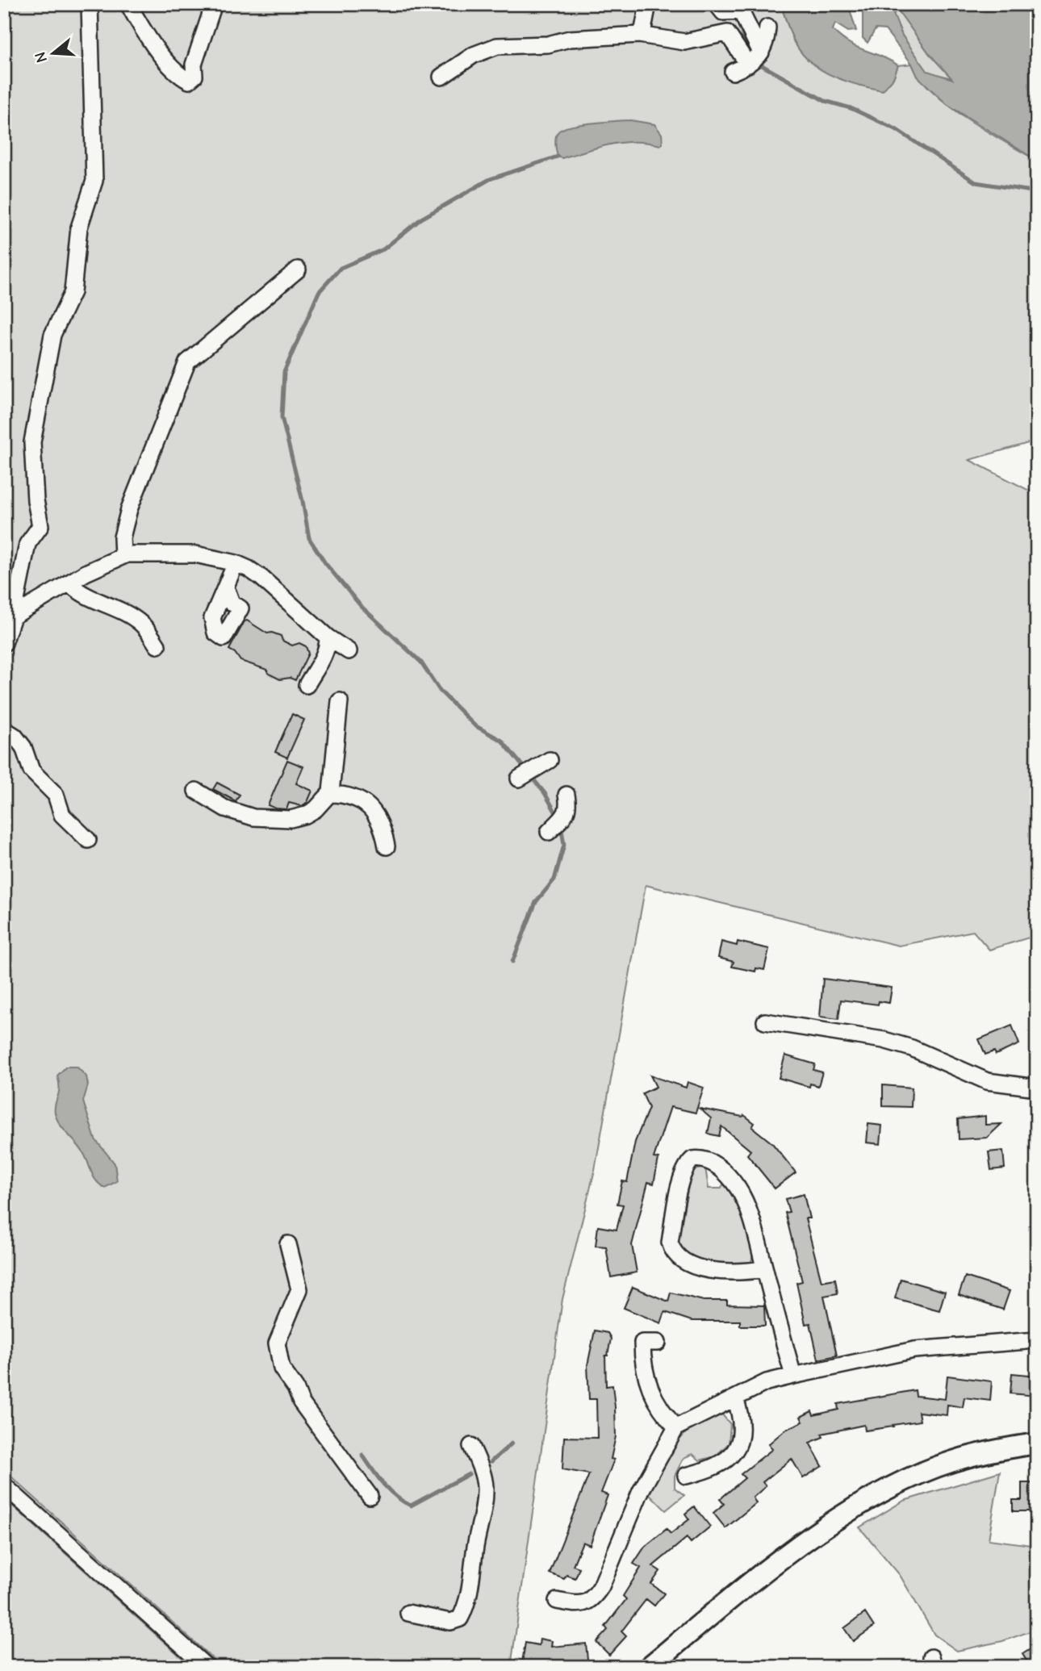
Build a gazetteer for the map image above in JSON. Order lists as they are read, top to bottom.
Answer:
{
  "north": "left"
}
